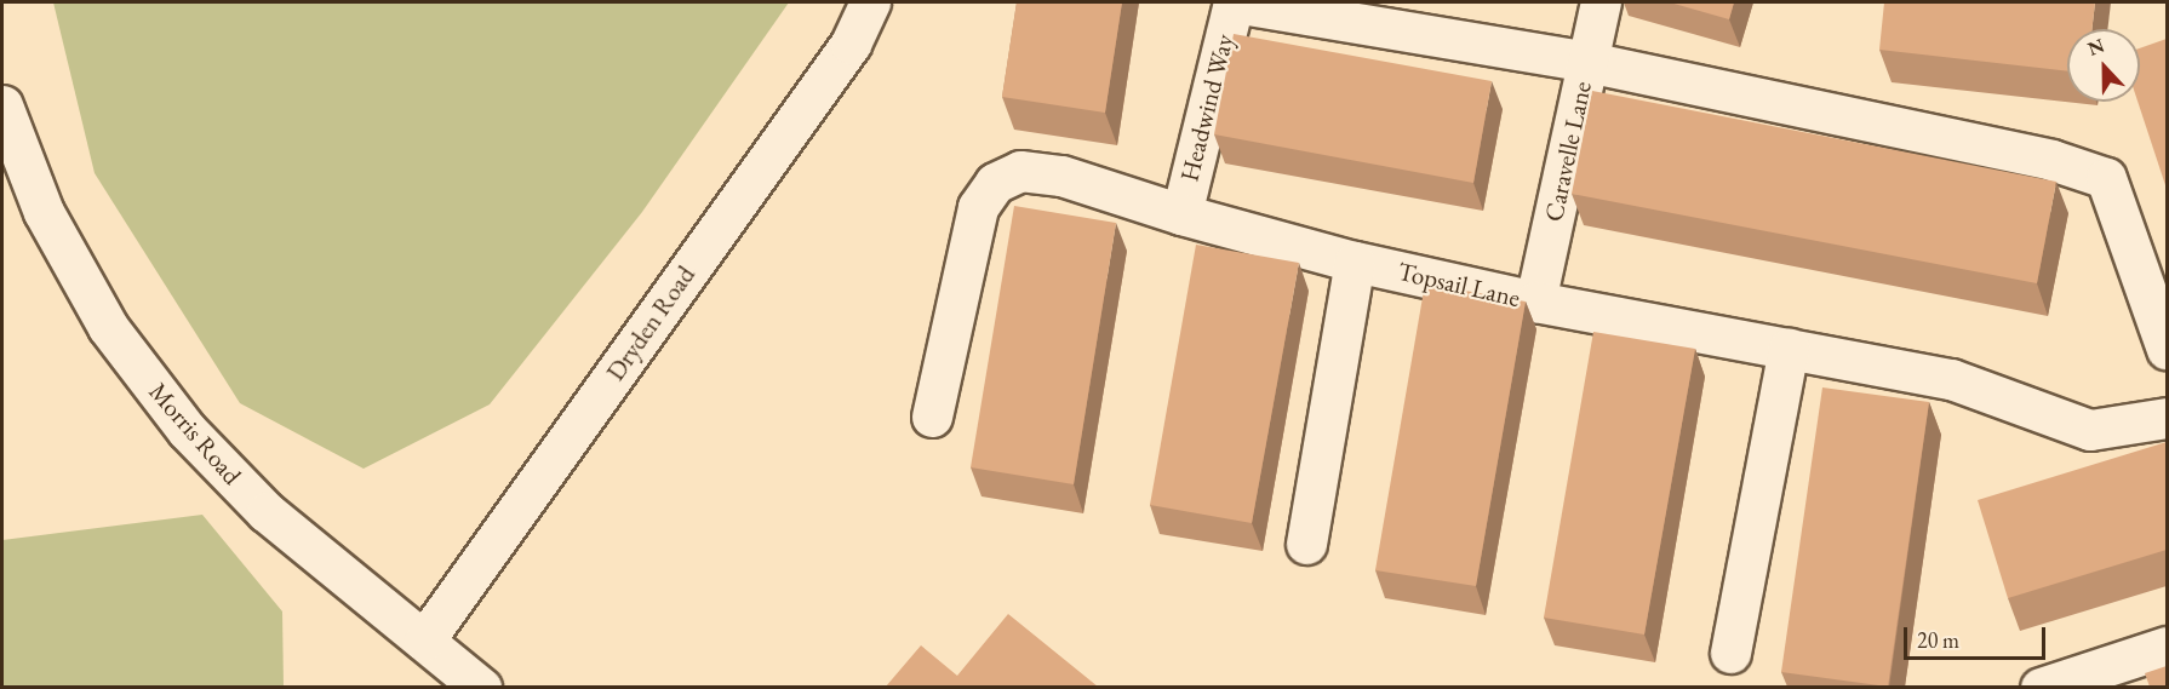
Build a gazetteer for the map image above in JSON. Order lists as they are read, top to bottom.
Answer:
{
  "streets": {
    "street": [
      "Headwind Way",
      "Caravelle Lane",
      "Topsail Lane",
      "Dryden Road",
      "Morris Road"
    ]
  },
  "crossings": [
    ["Headwind Way", "Topsail Lane"],
    ["Caravelle Lane", "Topsail Lane"],
    ["Dryden Road", "Morris Road"]
  ],
  "scale_bar": "20 m",
  "north": "top"
}
